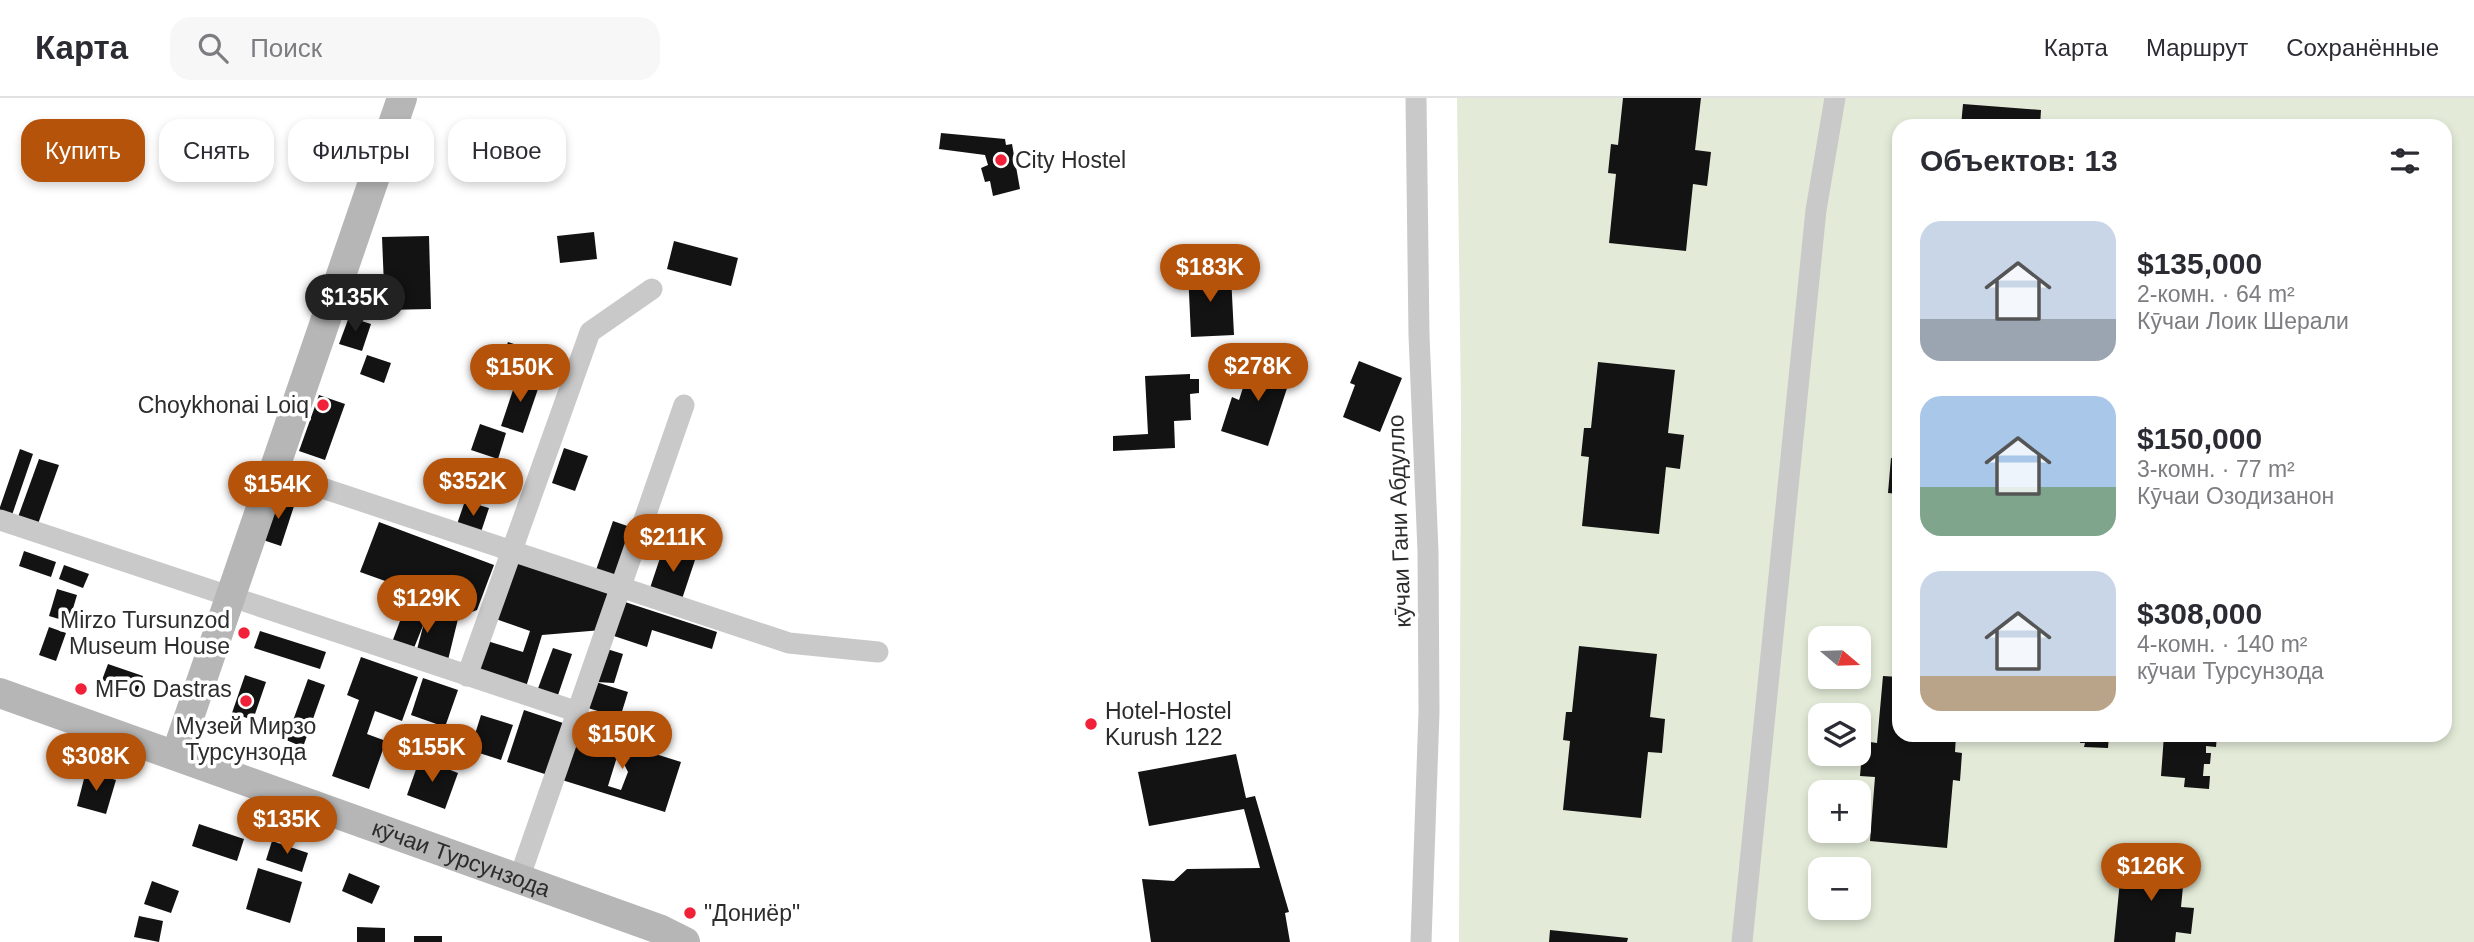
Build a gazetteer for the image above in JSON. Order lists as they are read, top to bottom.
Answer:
{
  "streets": {
    "main road": ["кӯчаи Турсунзода"],
    "street": ["кӯчаи Гани Абдулло"]
  },
  "places": [
    "City Hostel",
    "Choykhonai Loiq",
    "Mirzo Tursunzod Museum House",
    "MFO Dastras",
    "Музей Мирзо Турсунзода",
    "Hotel-Hostel Kurush 122",
    "\"Дониёр\""
  ],
  "north": "right",
  "page": {
    "header": "Карта",
    "search": "Поиск",
    "nav": ["Карта", "Маршрут", "Сохранённые"],
    "chip": [
      "Купить",
      "Снять",
      "Фильтры",
      "Новое"
    ],
    "heading": "Объектов: 13",
    "list": [
      {
        "name": "$135,000",
        "note": "2-комн. · 64 m² · Кӯчаи Лоик Шерали"
      },
      {
        "name": "$150,000",
        "note": "3-комн. · 77 m² · Кӯчаи Озодизанон"
      },
      {
        "name": "$308,000",
        "note": "4-комн. · 140 m² · кӯчаи Турсунзода"
      }
    ],
    "price": [
      "$183K",
      "$135K",
      "$278K",
      "$150K",
      "$352K",
      "$154K",
      "$211K",
      "$129K",
      "$150K",
      "$155K",
      "$308K",
      "$135K",
      "$126K"
    ],
    "map_buttons": ["+", "−"]
  }
}
